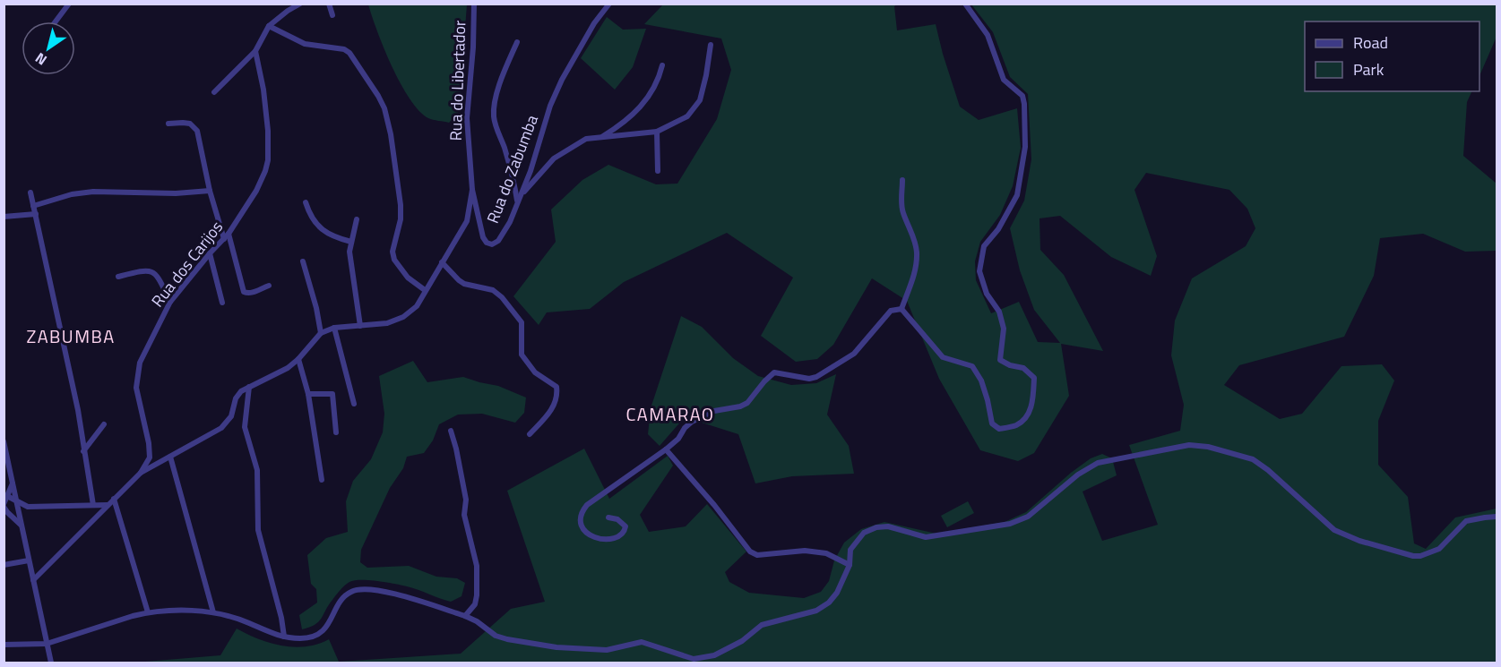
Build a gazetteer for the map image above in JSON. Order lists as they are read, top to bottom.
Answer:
{
  "streets": {
    "street": ["Rua do Libertador", "Rua do Zabumba", "Rua dos Carijos"]
  },
  "crossings": [
    ["Rua do Libertador", "Rua do Zabumba"],
    ["Rua do Zabumba", "Rua dos Carijos"]
  ],
  "districts": ["ZABUMBA", "CAMARAO"],
  "legend": ["Road", "Park"],
  "north": "bottom left"
}
